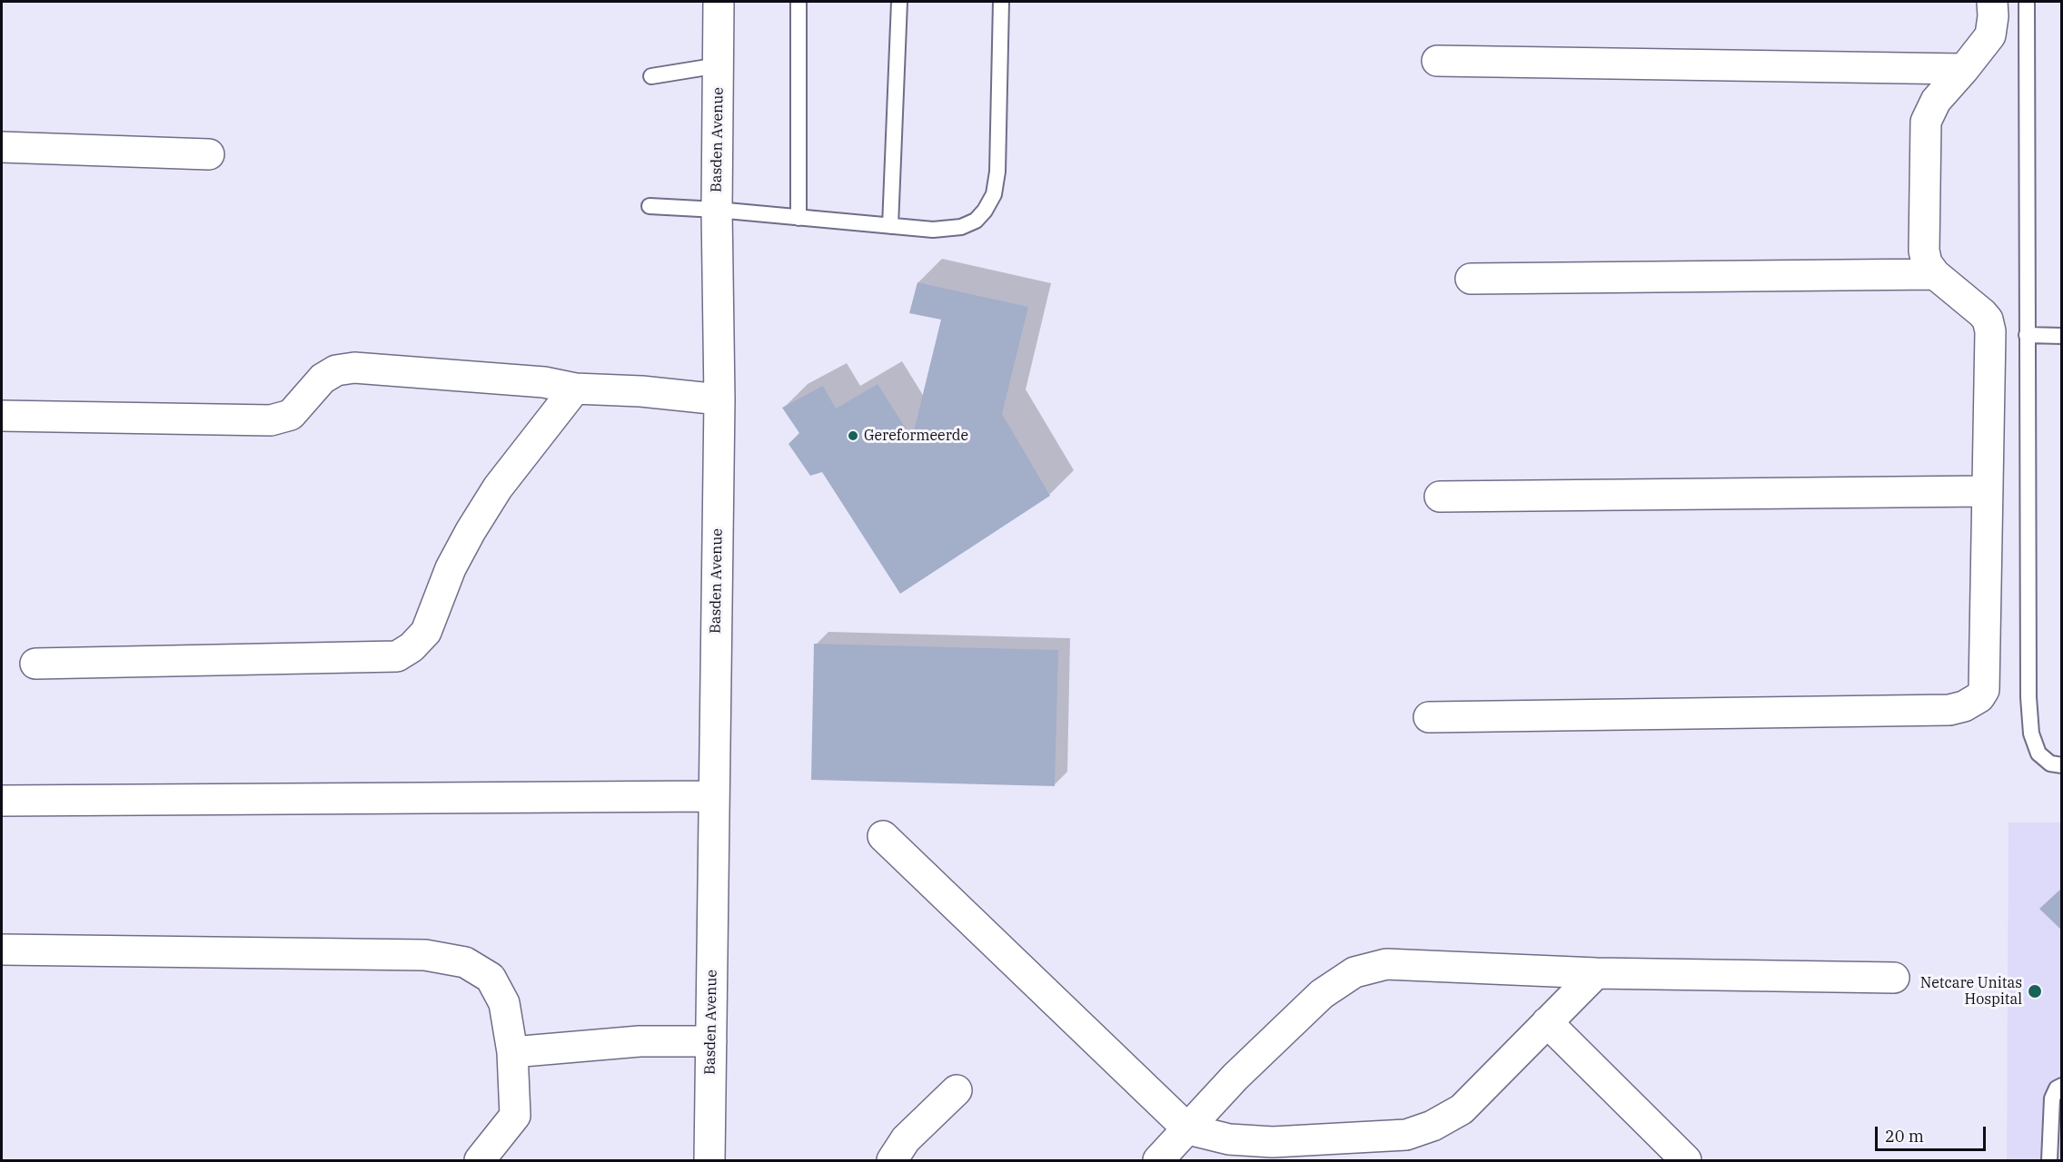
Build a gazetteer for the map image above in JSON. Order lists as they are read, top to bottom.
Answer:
{
  "streets": {
    "street": ["Basden Avenue"]
  },
  "places": ["Gereformeerde", "Netcare Unitas Hospital"],
  "scale_bar": "20 m"
}
